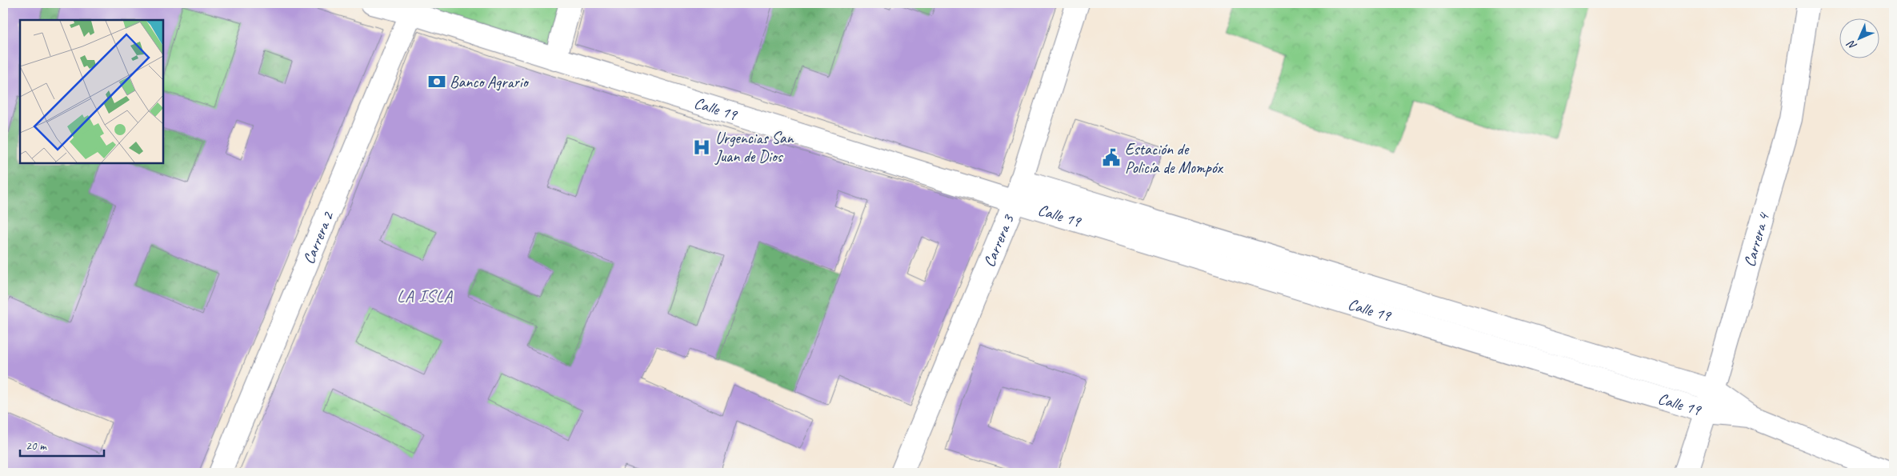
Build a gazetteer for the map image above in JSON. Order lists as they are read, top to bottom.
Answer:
{
  "streets": {
    "street": [
      "Calle 19",
      "Carrera 2",
      "Carrera 4",
      "Carrera 3"
    ]
  },
  "crossings": [
    ["Calle 19", "Carrera 2"],
    ["Calle 19", "Carrera 4"],
    ["Calle 19", "Carrera 3"]
  ],
  "districts": ["LA ISLA"],
  "places": {
    "bank": ["Banco Agrario"],
    "hospital": ["Urgencias San Juan de Dios"],
    "public building": ["Estación de Policía de Mompóx"]
  },
  "scale_bar": "20 m",
  "north": "bottom left"
}
